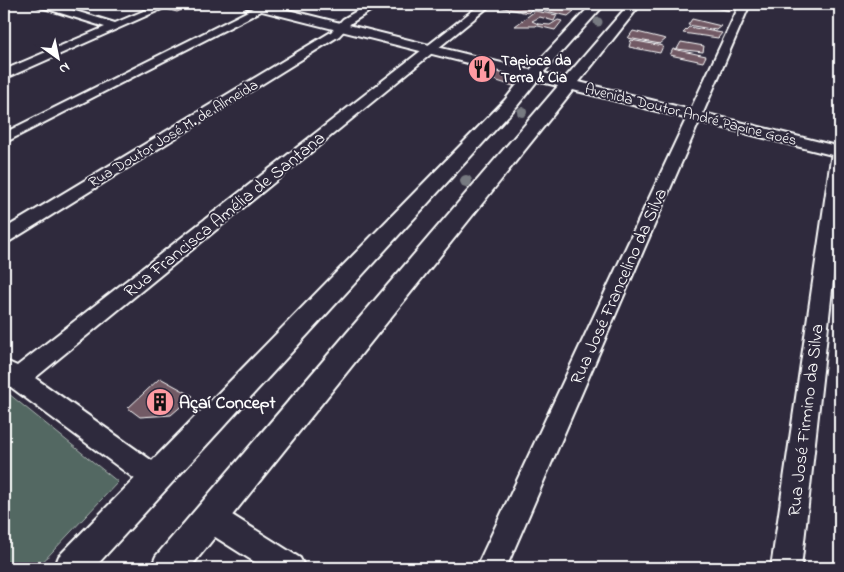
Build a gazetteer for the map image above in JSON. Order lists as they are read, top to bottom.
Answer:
{
  "streets": {
    "street": [
      "Avenida Doutor André Papine Goés",
      "Rua Doutor José M. de Almeida",
      "Rua Francisca Amélia de Santana",
      "Rua José Francelino da Silva",
      "Rua José Firmino da Silva"
    ]
  },
  "crossings": [
    ["Avenida Doutor André Papine Goés", "Rua Doutor José M. de Almeida"],
    ["Avenida Doutor André Papine Goés", "Rua Francisca Amélia de Santana"],
    ["Avenida Doutor André Papine Goés", "Rua José Francelino da Silva"],
    ["Avenida Doutor André Papine Goés", "Rua José Firmino da Silva"]
  ],
  "places": {
    "restaurant": ["Tapioca da Terra & Cia"],
    "building": ["Açaí Concept"]
  },
  "north": "bottom right"
}
